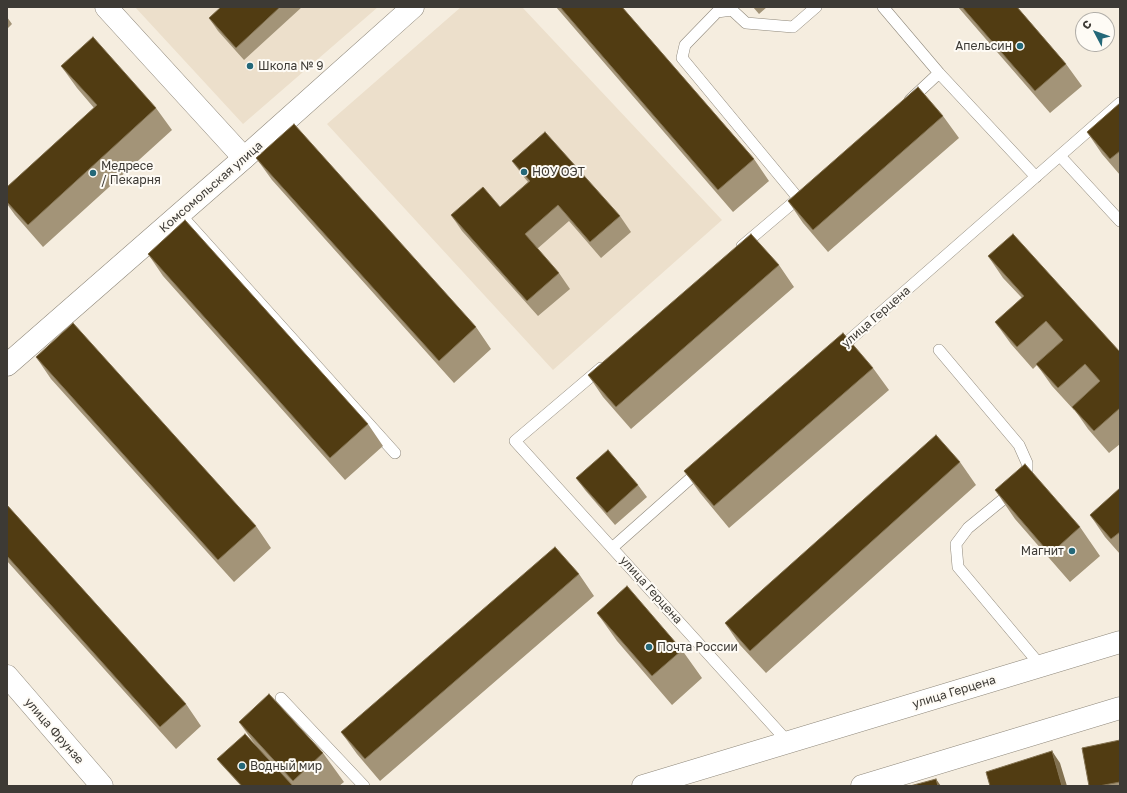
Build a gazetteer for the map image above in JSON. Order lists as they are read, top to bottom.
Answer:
{
  "streets": {
    "street": ["Комсомольская улица", "улица Герцена", "улица Фрунзе"]
  },
  "places": [
    "Апельсин",
    "Школа № 9",
    "НОУ ОЭТ",
    "Медресе / Пекарня",
    "Магнит",
    "Почта России",
    "Водный мир"
  ],
  "north": "top left"
}
